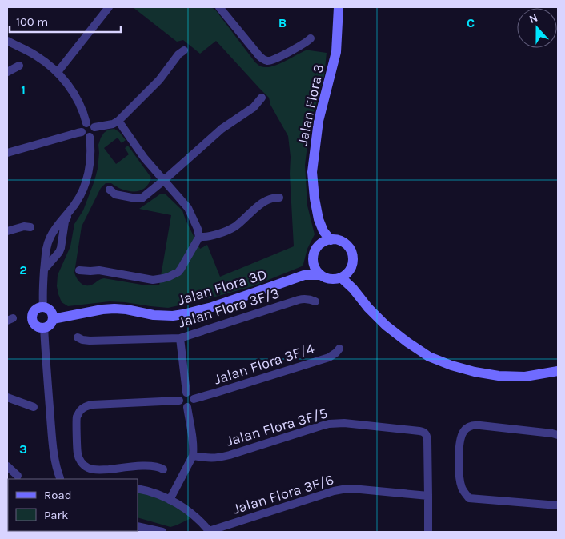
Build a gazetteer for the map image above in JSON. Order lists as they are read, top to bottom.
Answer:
{
  "streets": {
    "street": [
      "Jalan Flora 3",
      "Jalan Flora 3D",
      "Jalan Flora 3F/3",
      "Jalan Flora 3F/4",
      "Jalan Flora 3F/5",
      "Jalan Flora 3F/6"
    ]
  },
  "crossings": [
    ["Jalan Flora 3", "Jalan Flora 3D"],
    ["Jalan Flora 3F/5", "Jalan Flora 3F/6"]
  ],
  "legend": ["Road", "Park"],
  "scale_bar": "100 m",
  "north": "top",
  "grid": {
    "columns": ["B", "C"],
    "rows": ["1", "2", "3"]
  }
}
